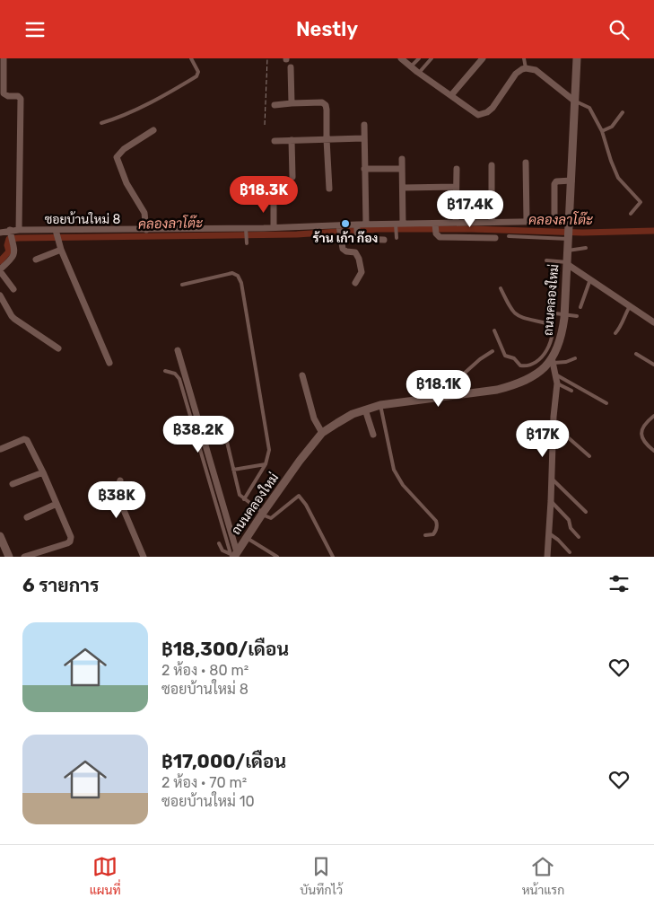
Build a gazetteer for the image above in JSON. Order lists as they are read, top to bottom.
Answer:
{
  "streets": {
    "street": ["ซอยบ้านใหม่ 8", "ถนนคลองใหม่"]
  },
  "crossings": [
    ["ซอยบ้านใหม่ 8", "ถนนคลองใหม่"]
  ],
  "water": ["คลองลาโต๊ะ"],
  "places": ["ร้าน เก้า ก๊อง"],
  "page": {
    "header": "Nestly",
    "price": [
      "฿18.3K",
      "฿17.4K",
      "฿18.1K",
      "฿38.2K",
      "฿17K",
      "฿38K"
    ],
    "heading": "6 รายการ",
    "list": [
      {
        "name": "฿18,300/เดือน",
        "note": "2 ห้อง · 80 m² · ซอยบ้านใหม่ 8"
      },
      {
        "name": "฿17,000/เดือน",
        "note": "2 ห้อง · 70 m² · ซอยบ้านใหม่ 10"
      }
    ],
    "tabs": ["แผนที่", "บันทึกไว้", "หน้าแรก"]
  }
}
